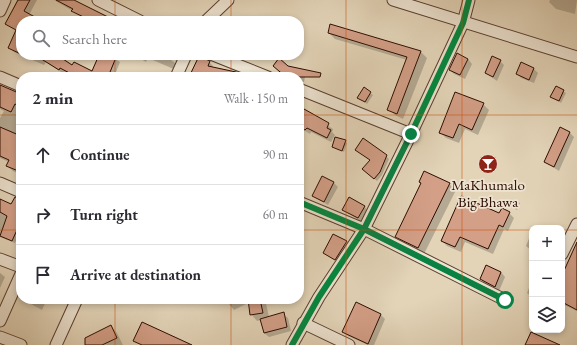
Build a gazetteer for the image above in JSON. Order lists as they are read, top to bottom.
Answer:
{
  "places": {
    "bar": ["MaKhumalo Big Bhawa"]
  },
  "page": {
    "search": "Search here",
    "heading": ["2 min", "Walk · 150 m"],
    "list": [
      ["Continue", "90 m"],
      ["Turn right", "60 m"],
      "Arrive at destination"
    ],
    "map_buttons": ["+", "−"]
  }
}
